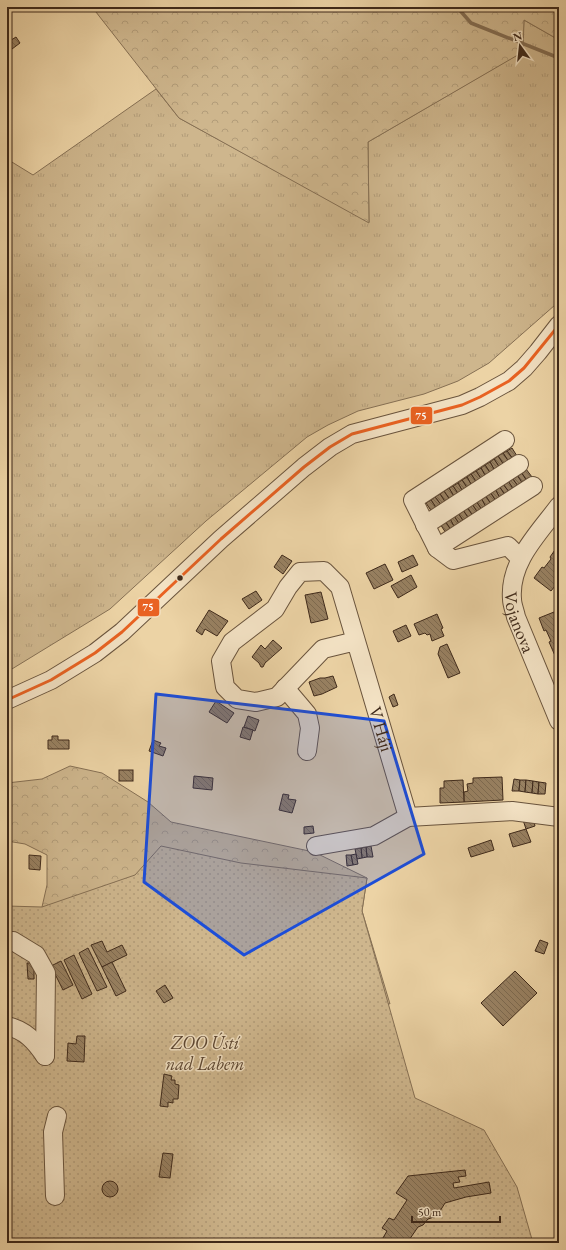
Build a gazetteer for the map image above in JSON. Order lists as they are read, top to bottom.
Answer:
{
  "streets": {
    "street": ["Vojanova", "V Háji"]
  },
  "parks": ["ZOO Ústí nad Labem"],
  "lines": ["transit line 75"],
  "scale_bar": "50 m",
  "north": "top"
}
